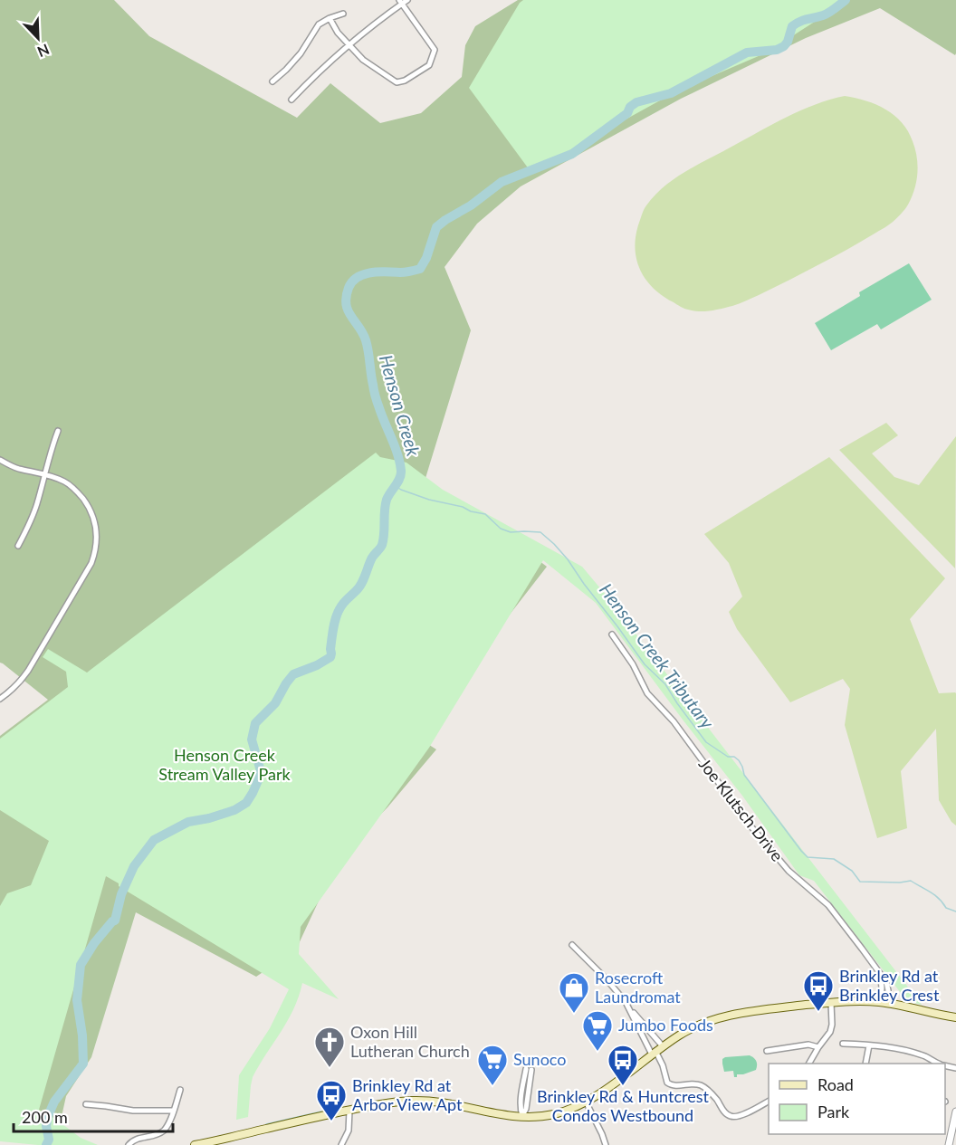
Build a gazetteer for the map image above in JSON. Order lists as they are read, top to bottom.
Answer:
{
  "streets": {
    "street": ["Joe Klutsch Drive"]
  },
  "water": ["Henson Creek", "Henson Creek Tributary"],
  "parks": ["Henson Creek Stream Valley Park"],
  "places": {
    "bus stop": ["Brinkley Rd at Brinkley Crest", "Brinkley Rd & Huntcrest Condos Westbound", "Brinkley Rd at Arbor View Apt"],
    "shop": ["Rosecroft Laundromat"],
    "supermarket": ["Jumbo Foods", "Sunoco"],
    "church": ["Oxon Hill Lutheran Church"]
  },
  "legend": ["Road", "Park"],
  "scale_bar": "200 m",
  "north": "bottom right"
}
